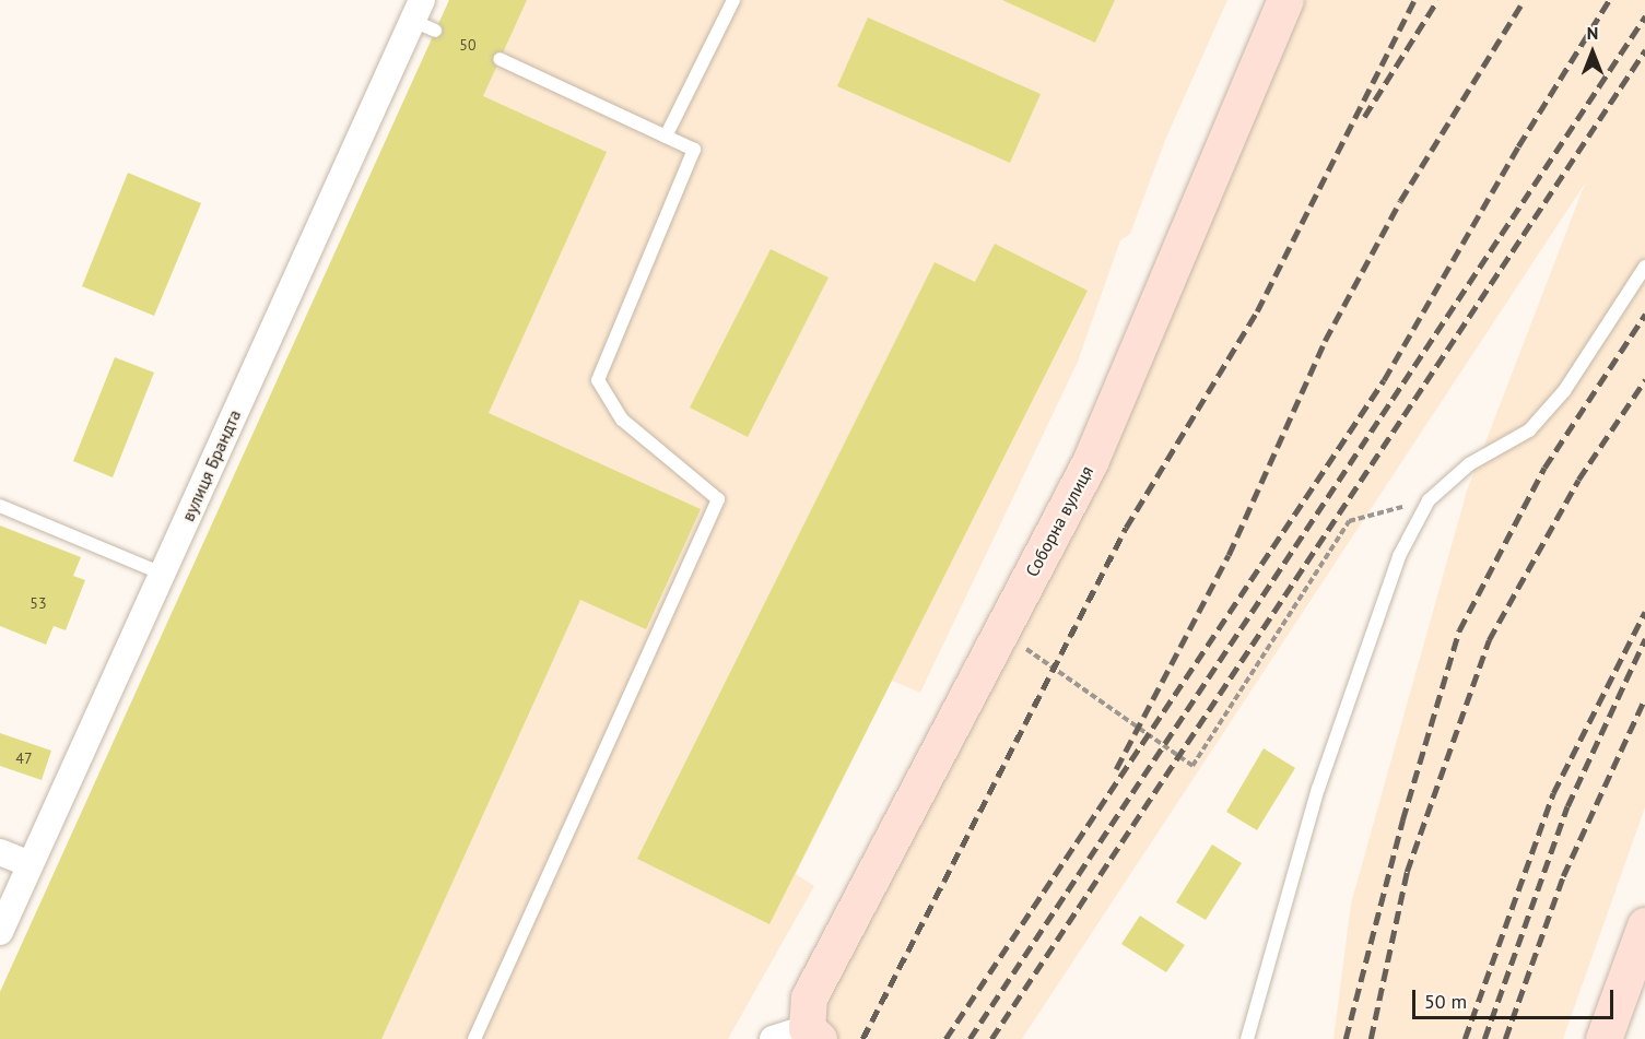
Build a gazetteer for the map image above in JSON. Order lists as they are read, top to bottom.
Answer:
{
  "streets": {
    "main road": ["Соборна вулиця"],
    "street": ["вулиця Брандта"]
  },
  "house_numbers": ["50", "53", "47"],
  "scale_bar": "50 m",
  "north": "top"
}
